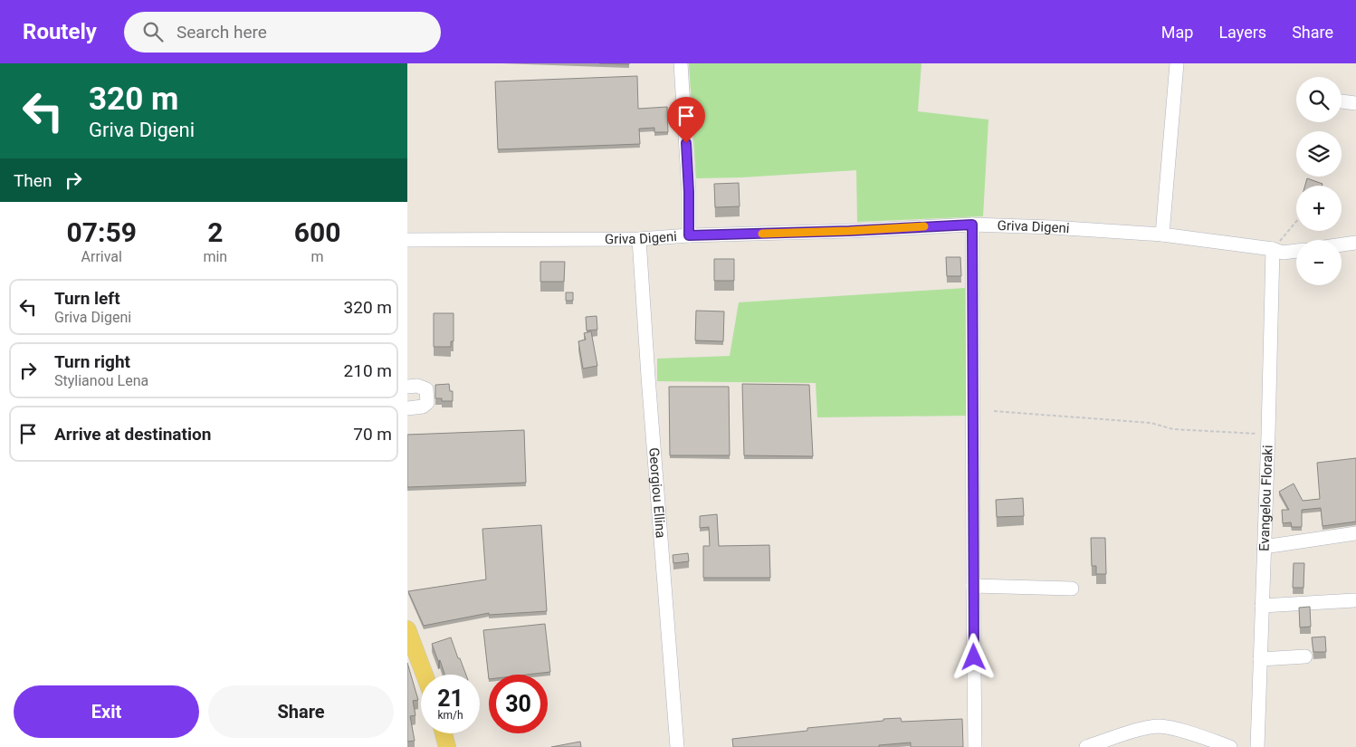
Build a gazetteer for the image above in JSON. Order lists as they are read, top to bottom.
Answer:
{
  "streets": {
    "street": ["Griva Digeni", "Georgiou Ellina", "Evangelou Floraki"]
  },
  "crossings": [
    ["Griva Digeni", "Georgiou Ellina"],
    ["Griva Digeni", "Evangelou Floraki"]
  ],
  "page": {
    "header": "Routely",
    "search": "Search here",
    "nav": ["Map", "Layers", "Share"],
    "turn": ["320 m", "Griva Digeni"],
    "map_buttons": ["+", "−"],
    "then": "Then",
    "eta": [
      "07:59",
      "Arrival",
      "2",
      "min",
      "600",
      "m"
    ],
    "list": [
      {
        "name": "Turn left",
        "note": "Griva Digeni",
        "value": "320 m"
      },
      {
        "name": "Turn right",
        "note": "Stylianou Lena",
        "value": "210 m"
      },
      {
        "name": "Arrive at destination",
        "value": "70 m"
      }
    ],
    "speed": "21 km/h",
    "limit": "30",
    "buttons": ["Exit", "Share"]
  }
}
